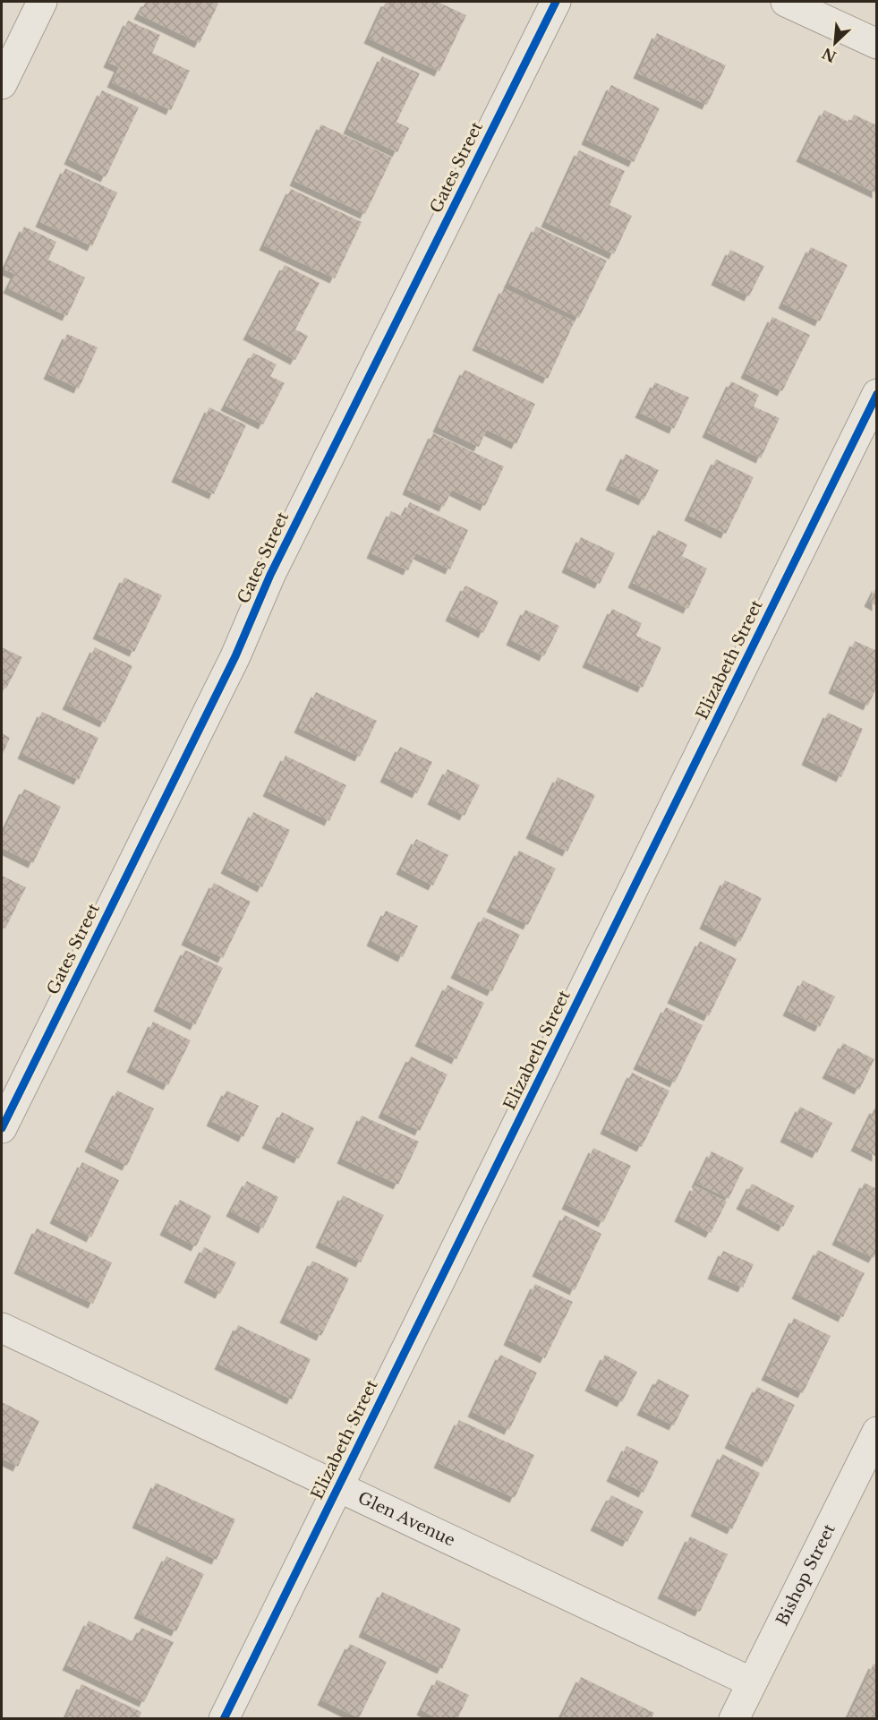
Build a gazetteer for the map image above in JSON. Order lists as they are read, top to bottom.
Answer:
{
  "streets": {
    "street": [
      "Gates Street",
      "Elizabeth Street",
      "Glen Avenue",
      "Bishop Street"
    ]
  },
  "crossings": [
    ["Elizabeth Street", "Glen Avenue"],
    ["Glen Avenue", "Bishop Street"]
  ],
  "north": "bottom left"
}
